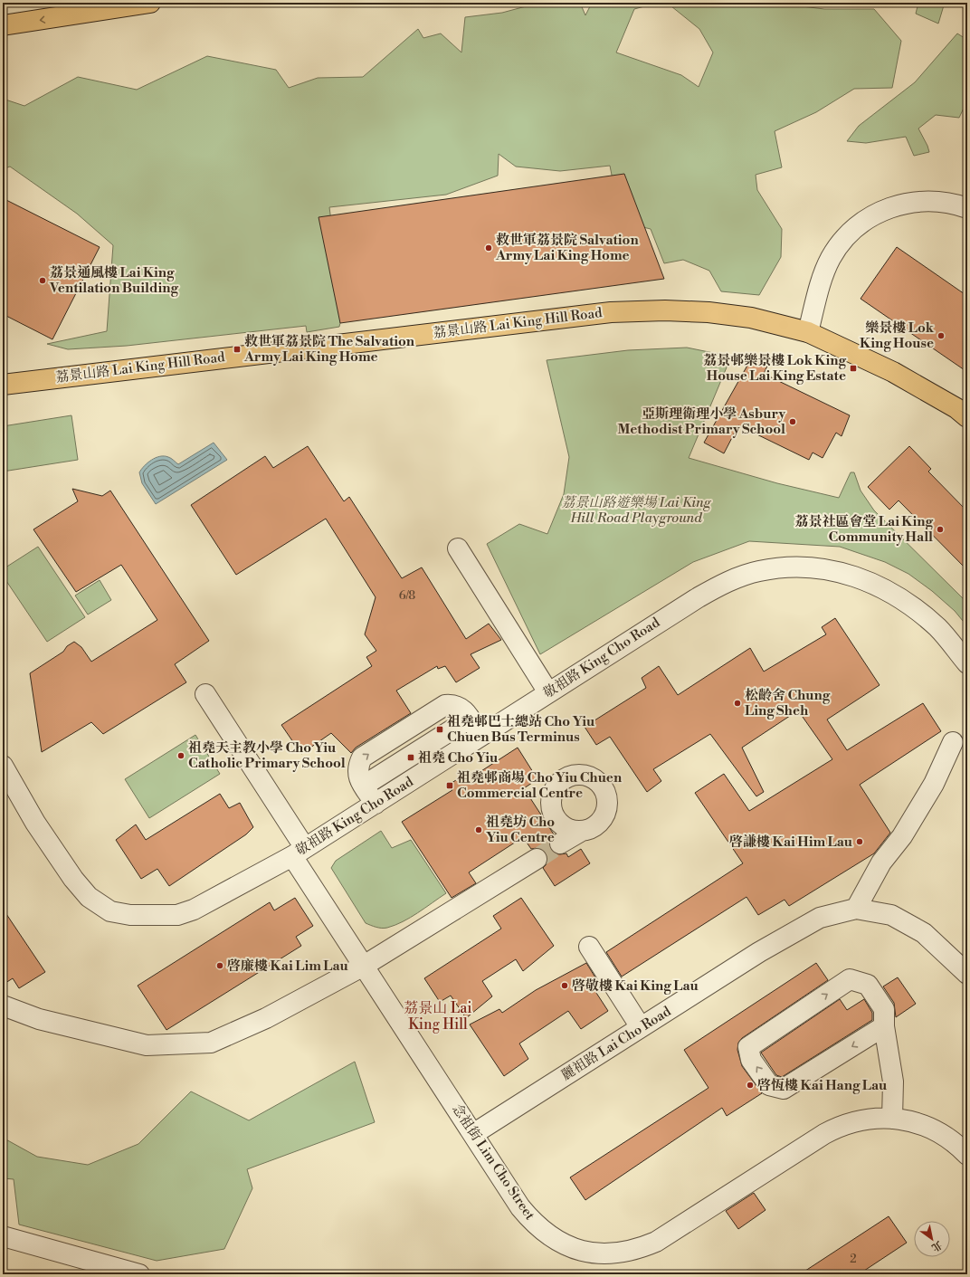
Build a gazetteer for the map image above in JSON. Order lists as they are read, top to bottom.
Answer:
{
  "streets": {
    "main road": ["荔景山路 Lai King Hill Road"],
    "street": ["敬祖路 King Cho Road", "麗祖路 Lai Cho Road", "念祖街 Lim Cho Street"]
  },
  "crossings": [
    ["敬祖路 King Cho Road", "念祖街 Lim Cho Street"],
    ["麗祖路 Lai Cho Road", "念祖街 Lim Cho Street"]
  ],
  "districts": ["荔景山 Lai King Hill"],
  "parks": ["荔景山路遊樂場 Lai King Hill Road Playground"],
  "places": {
    "other": [
      "救世軍荔景院 Salvation Army Lai King Home",
      "荔景通風樓 Lai King Ventilation Building",
      "樂景樓 Lok King House",
      "亞斯理衛理小學 Asbury Methodist Primary School",
      "荔景社區會堂 Lai King Community Hall",
      "松齡舍 Chung Ling Sheh",
      "祖堯天主教小學 Cho Yiu Catholic Primary School",
      "祖堯坊 Cho Yiu Centre",
      "啓謙樓 Kai Him Lau",
      "啓廉樓 Kai Lim Lau",
      "啓敬樓 Kai King Lau",
      "啓恆樓 Kai Hang Lau"
    ],
    "transit": [
      "救世軍荔景院 The Salvation Army Lai King Home",
      "荔景邨樂景樓 Lok King House Lai King Estate",
      "祖堯邨巴士總站 Cho Yiu Chuen Bus Terminus",
      "祖堯 Cho Yiu",
      "祖堯邨商場 Cho Yiu Chuen Commercial Centre"
    ]
  },
  "house_numbers": ["6/8", "2"],
  "north": "bottom right"
}
